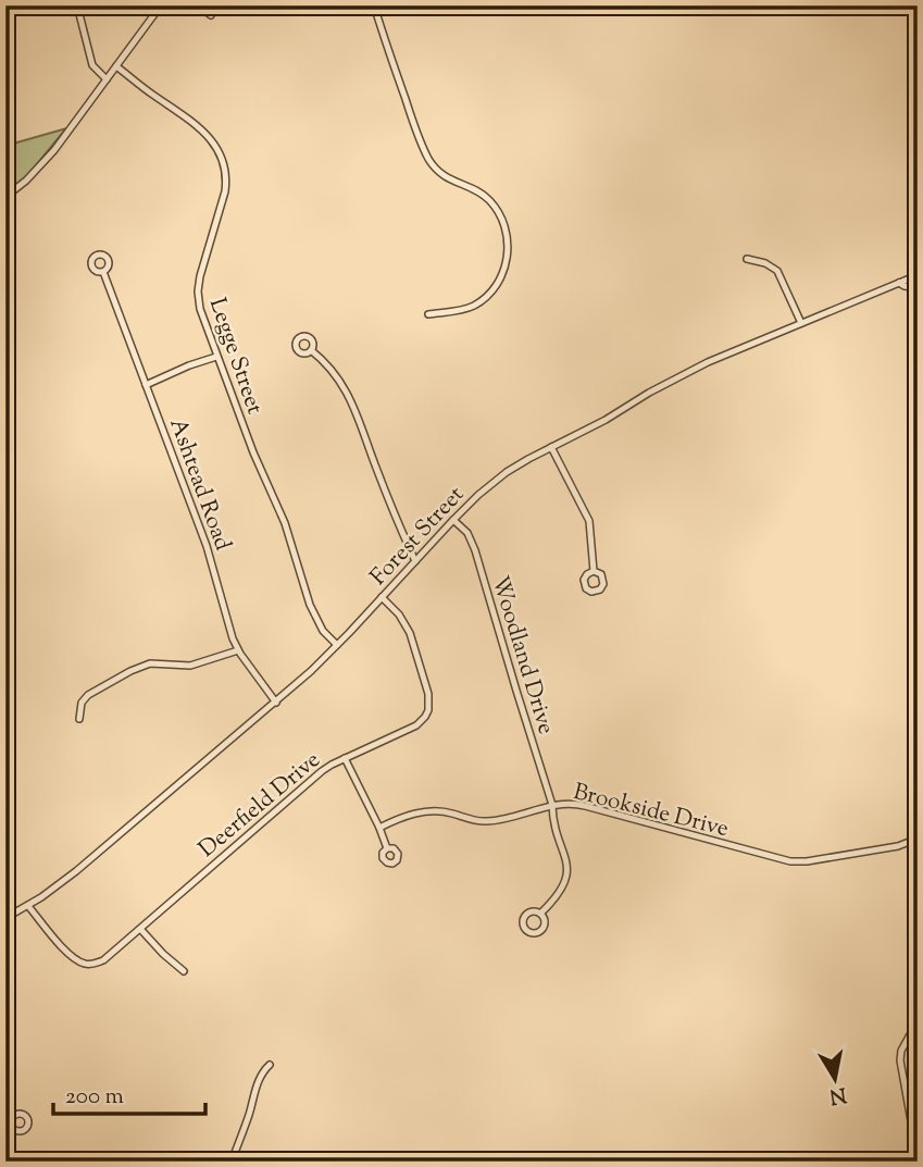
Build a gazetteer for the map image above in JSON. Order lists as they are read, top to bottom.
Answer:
{
  "streets": {
    "street": [
      "Legge Street",
      "Ashtead Road",
      "Forest Street",
      "Woodland Drive",
      "Deerfield Drive",
      "Brookside Drive"
    ]
  },
  "crossings": [
    ["Legge Street", "Forest Street"],
    ["Ashtead Road", "Forest Street"],
    ["Forest Street", "Woodland Drive"],
    ["Forest Street", "Deerfield Drive"],
    ["Woodland Drive", "Brookside Drive"]
  ],
  "scale_bar": "200 m",
  "north": "bottom"
}
